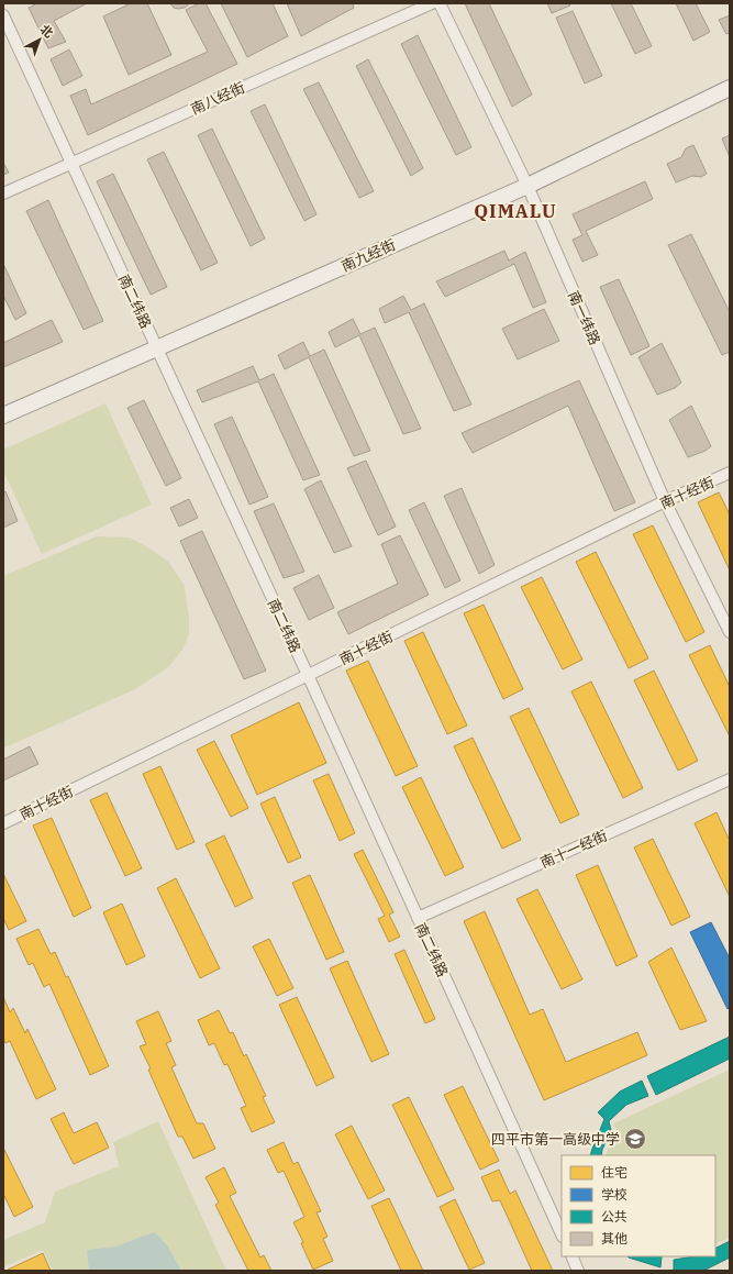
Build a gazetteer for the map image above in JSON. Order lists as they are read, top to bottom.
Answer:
{
  "streets": {
    "main road": ["南九经街"],
    "street": [
      "南八经街",
      "南二纬路",
      "南一纬路",
      "南十经街",
      "南十一经街"
    ]
  },
  "crossings": [
    ["南八经街", "南二纬路"],
    ["南九经街", "南二纬路"],
    ["南九经街", "南一纬路"],
    ["南二纬路", "南十经街"],
    ["南二纬路", "南十一经街"],
    ["南一纬路", "南十经街"]
  ],
  "districts": ["QIMALU"],
  "places": {
    "school or university": ["四平市第一高级中学"]
  },
  "legend": [
    "住宅",
    "学校",
    "公共",
    "其他"
  ],
  "north": "top right"
}
